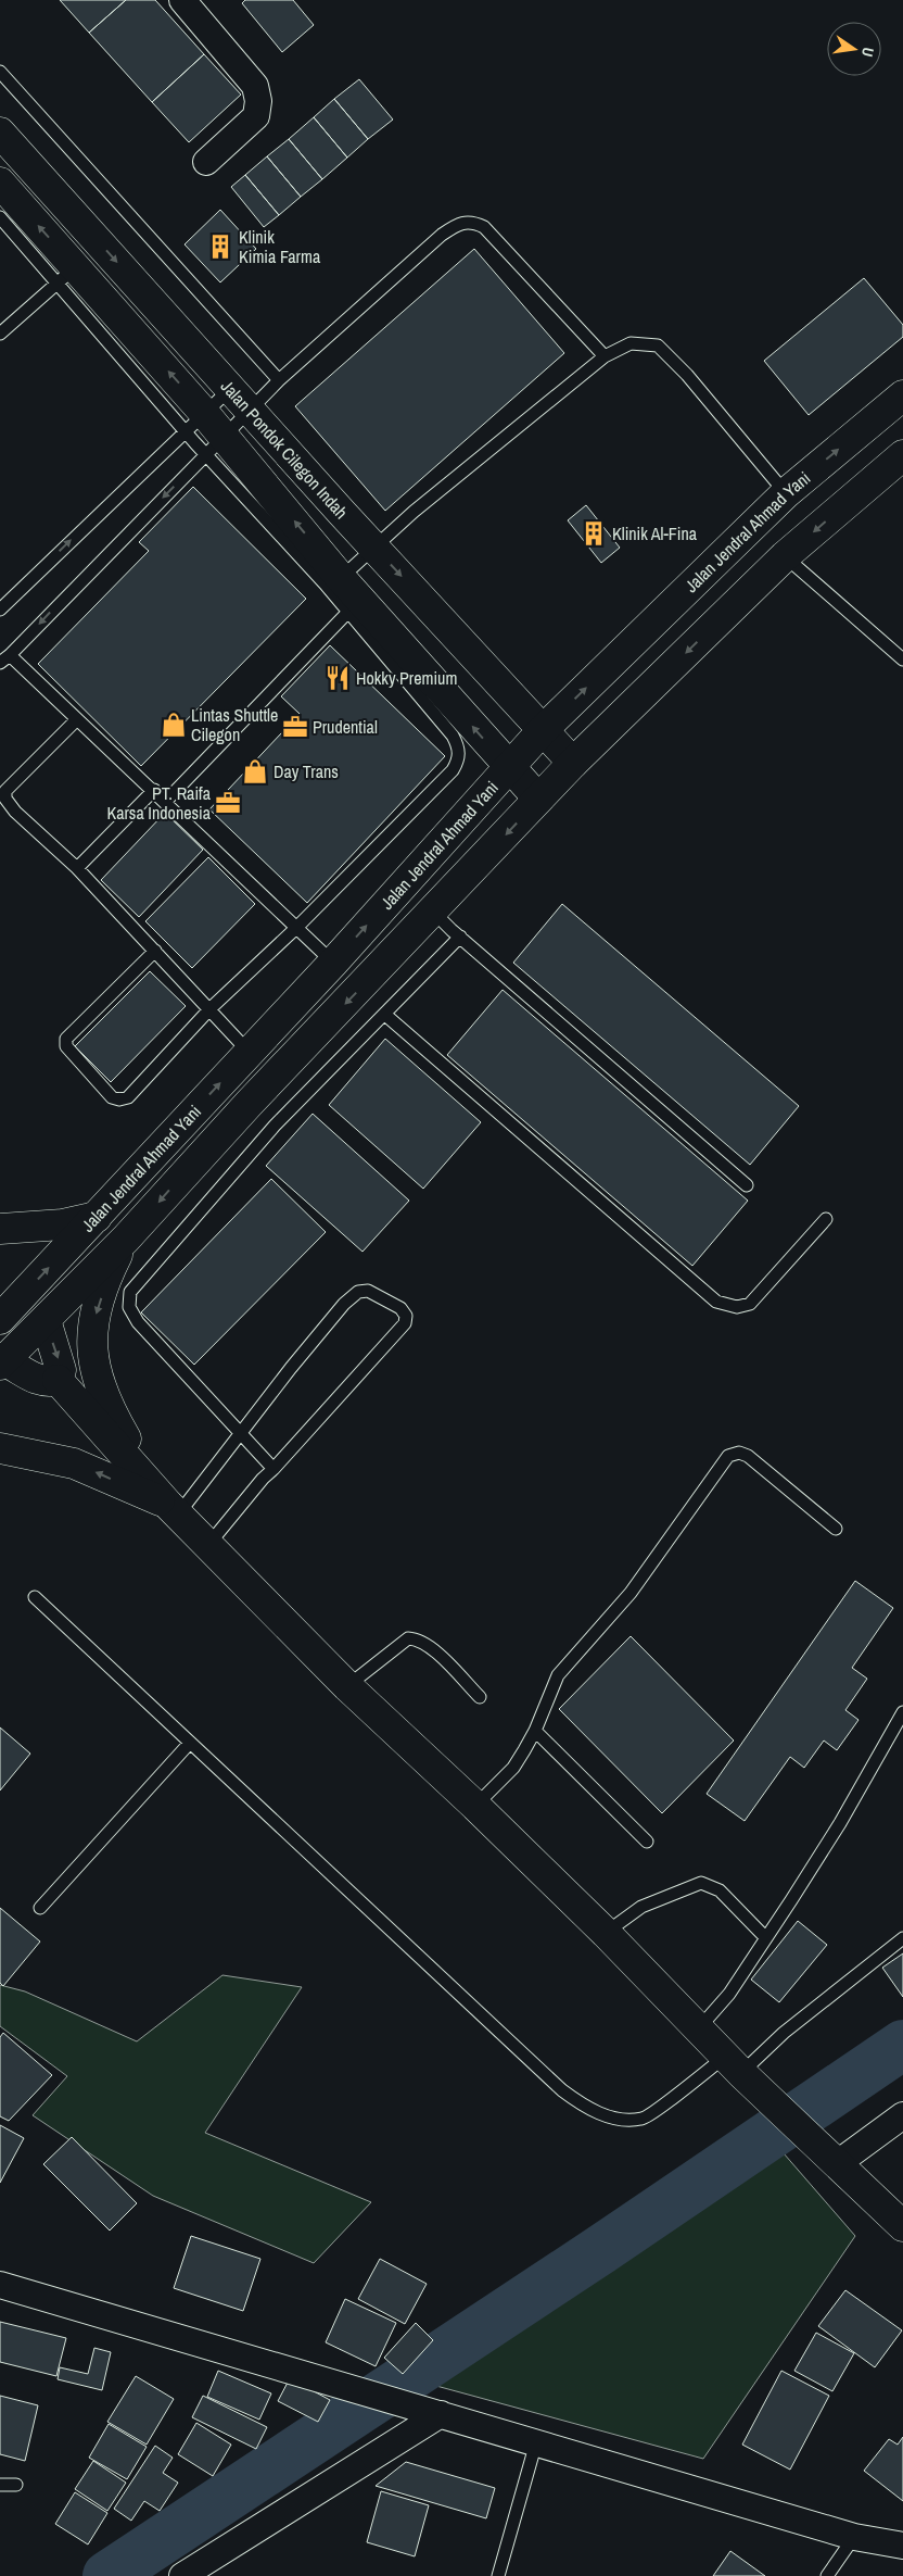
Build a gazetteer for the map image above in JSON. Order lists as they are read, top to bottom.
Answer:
{
  "streets": {
    "main road": ["Jalan Pondok Cilegon Indah", "Jalan Jendral Ahmad Yani"]
  },
  "crossings": [
    ["Jalan Pondok Cilegon Indah", "Jalan Jendral Ahmad Yani"]
  ],
  "places": {
    "building": ["Klinik Kimia Farma", "Klinik Al-Fina"],
    "restaurant": ["Hokky Premium"],
    "shop": ["Lintas Shuttle Cilegon", "Day Trans"],
    "office": ["Prudential", "PT. Raifa Karsa Indonesia"]
  },
  "north": "right"
}
